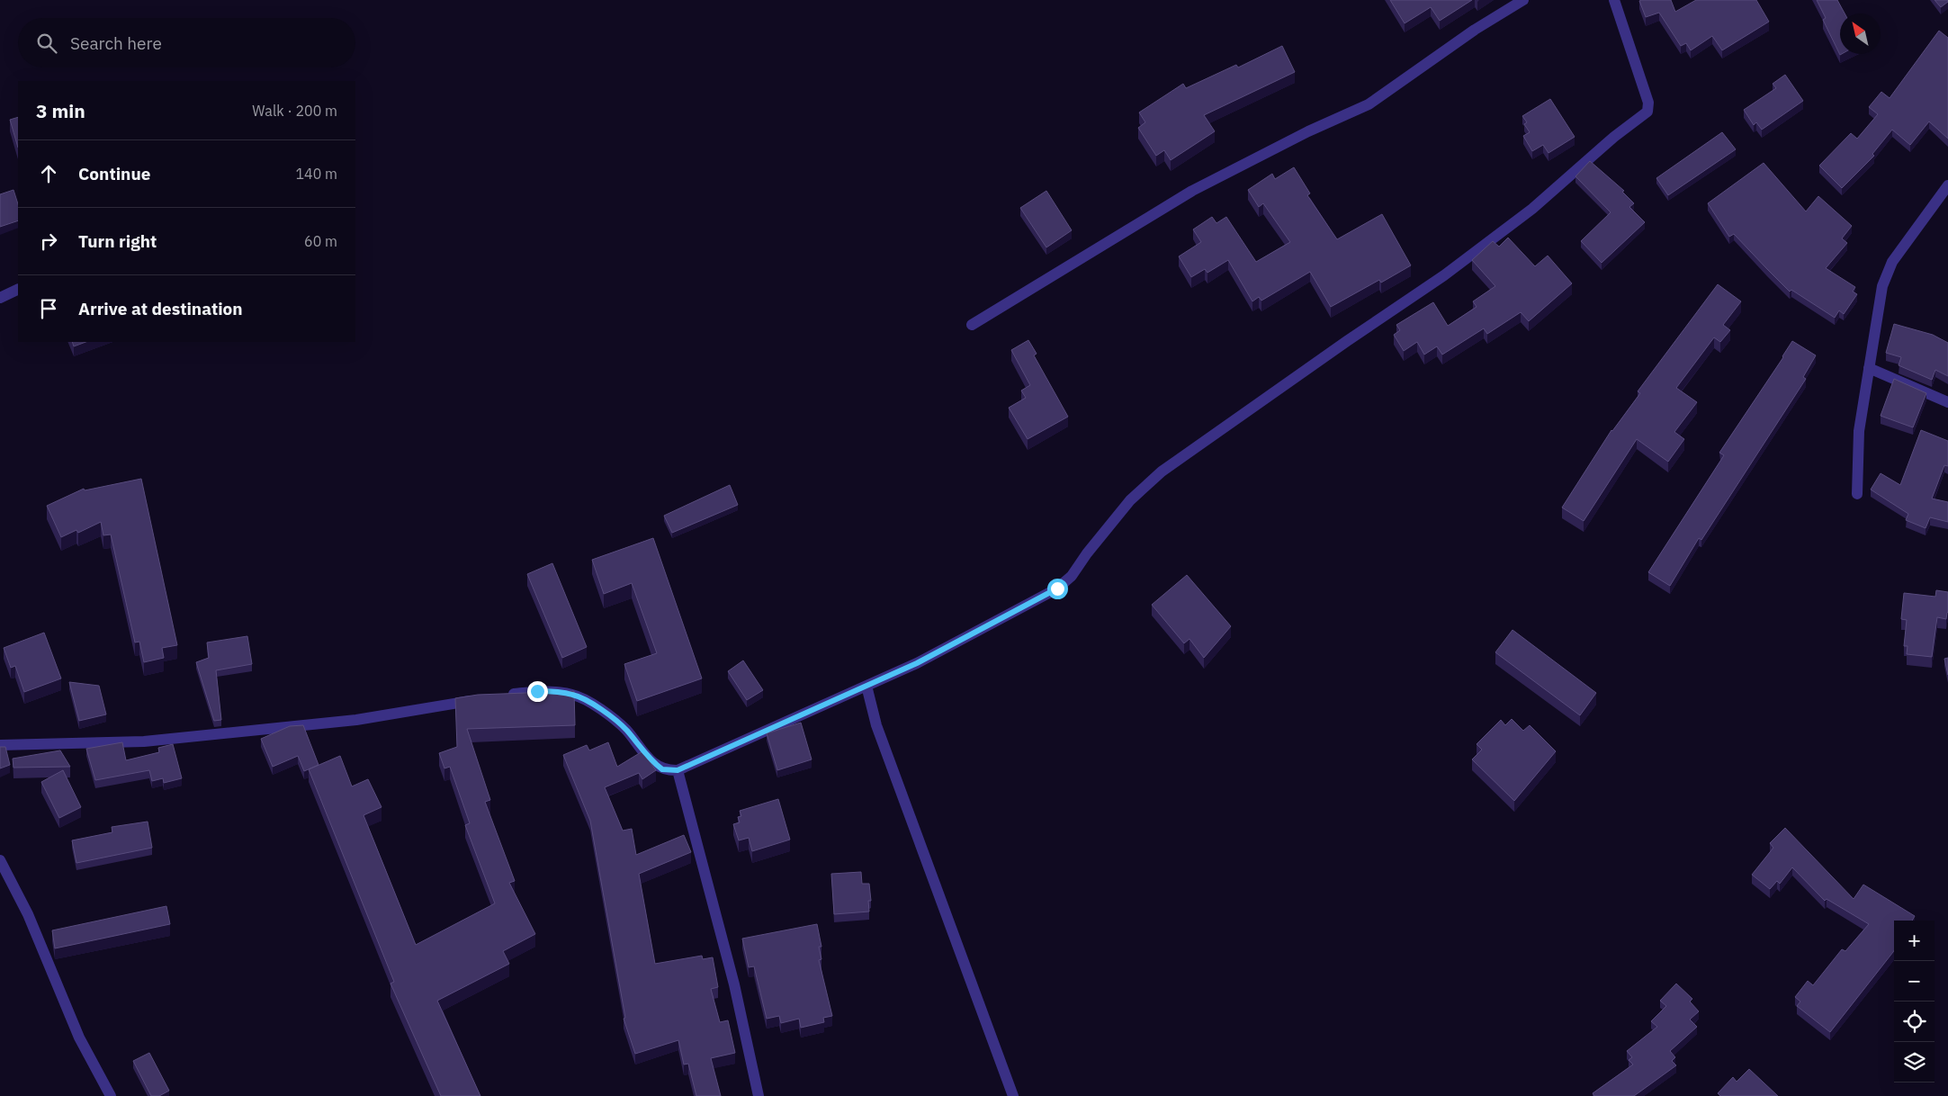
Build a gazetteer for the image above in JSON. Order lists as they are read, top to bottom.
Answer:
{
  "north": "top left",
  "page": {
    "search": "Search here",
    "heading": ["3 min", "Walk · 200 m"],
    "list": [
      ["Continue", "140 m"],
      ["Turn right", "60 m"],
      "Arrive at destination"
    ],
    "map_buttons": ["+", "−"]
  }
}
